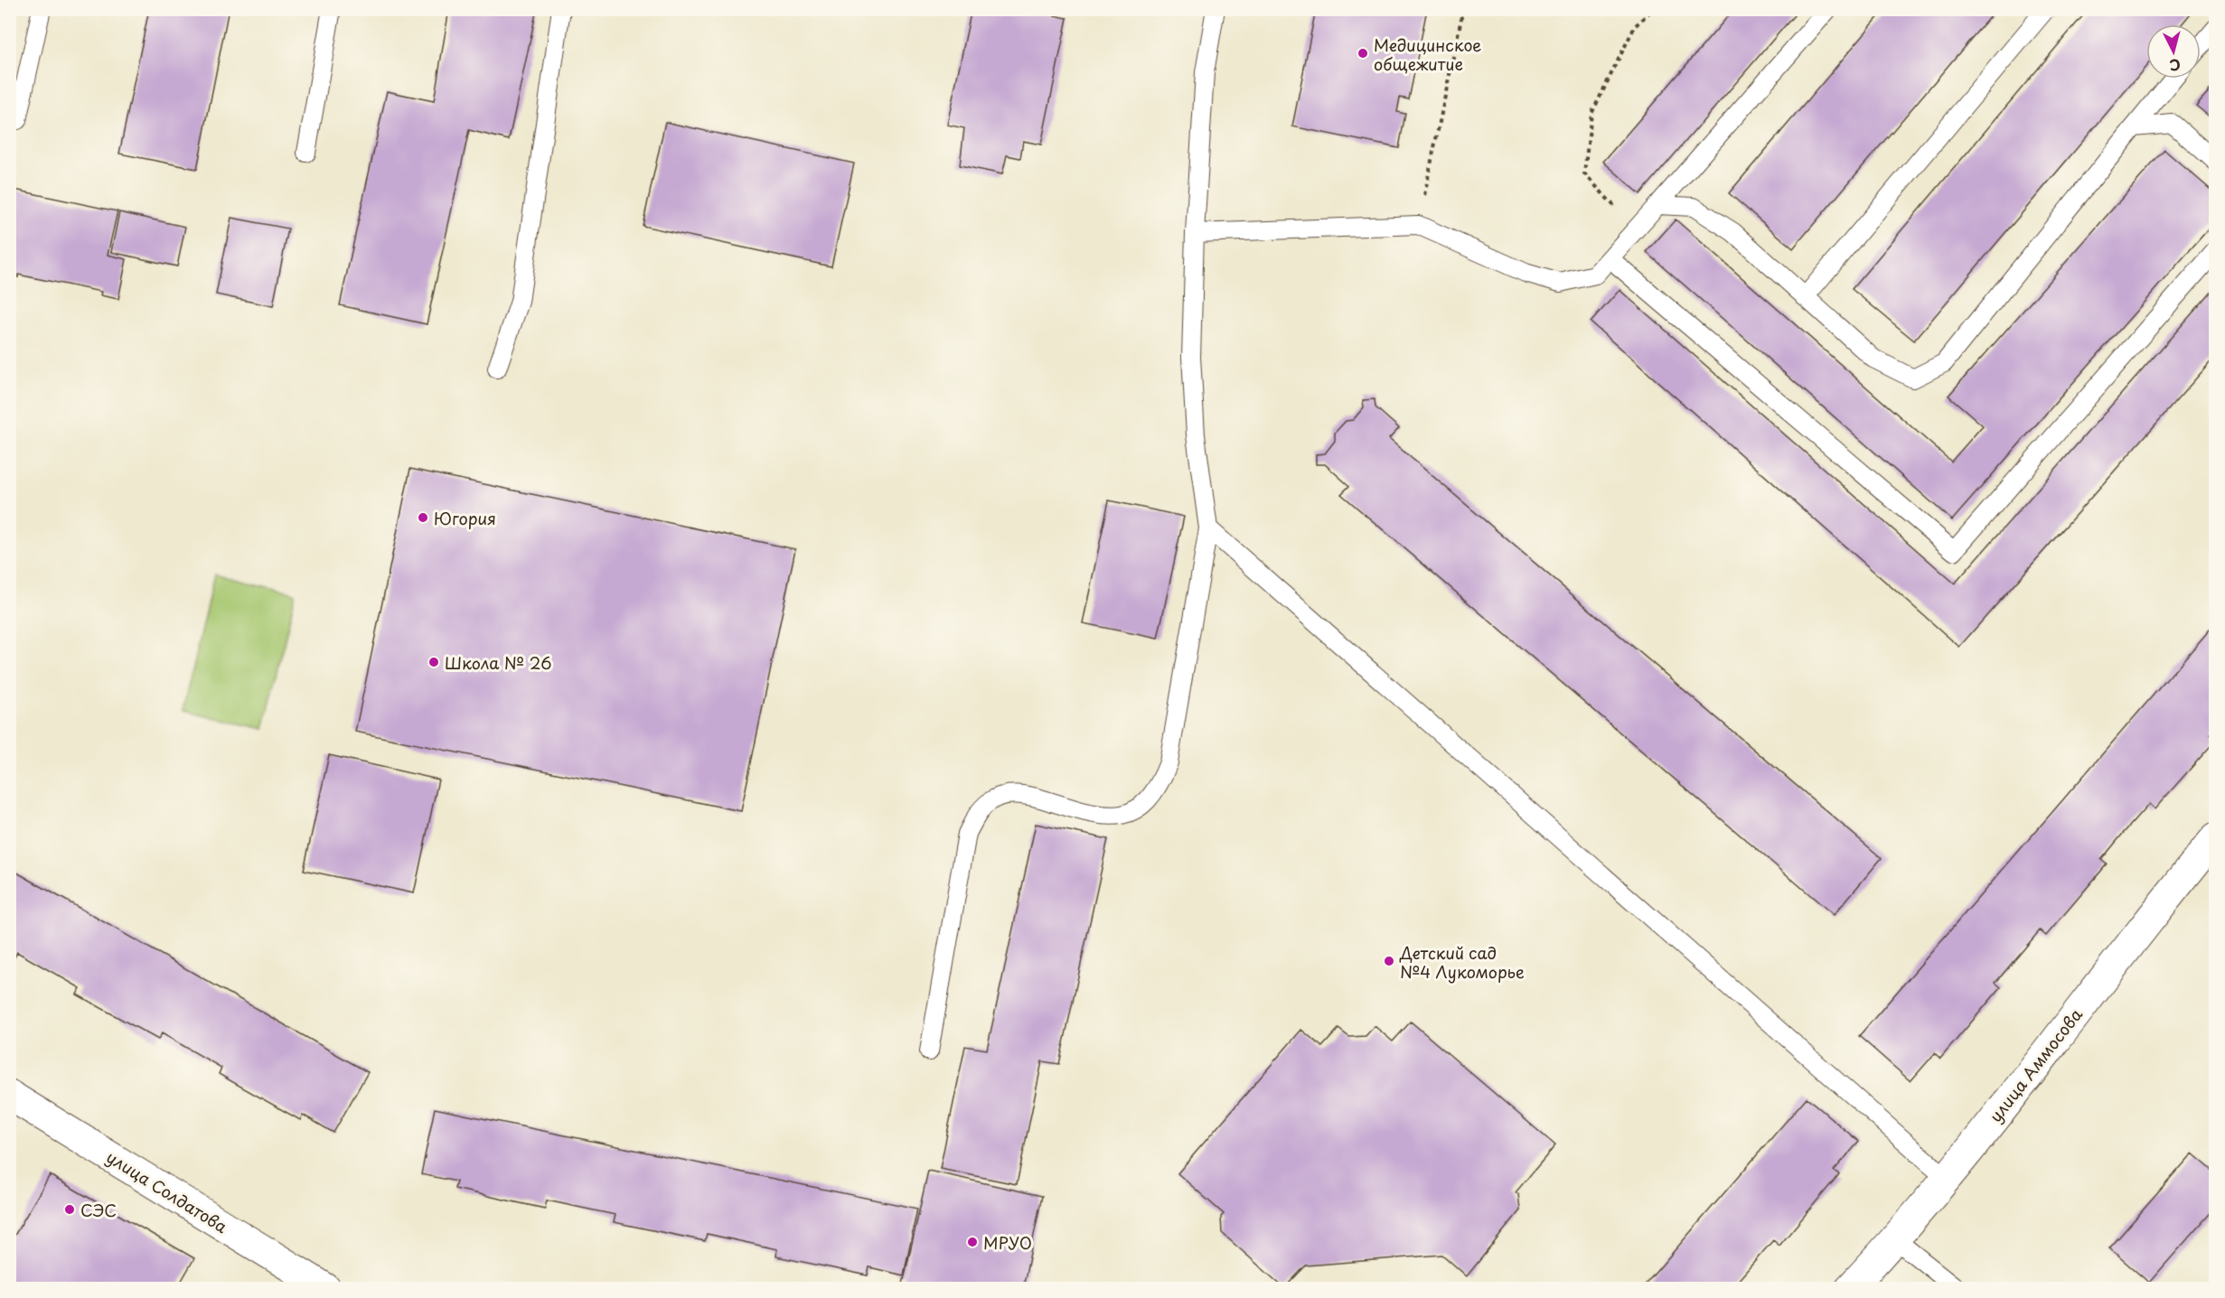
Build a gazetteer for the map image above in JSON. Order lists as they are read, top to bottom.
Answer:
{
  "streets": {
    "street": ["улица Аммосова", "улица Солдатова"]
  },
  "places": [
    "Медицинское общежитие",
    "Югория",
    "Школа № 26",
    "Детский сад №4 Лукоморье",
    "СЭС",
    "МРУО"
  ],
  "north": "bottom"
}
